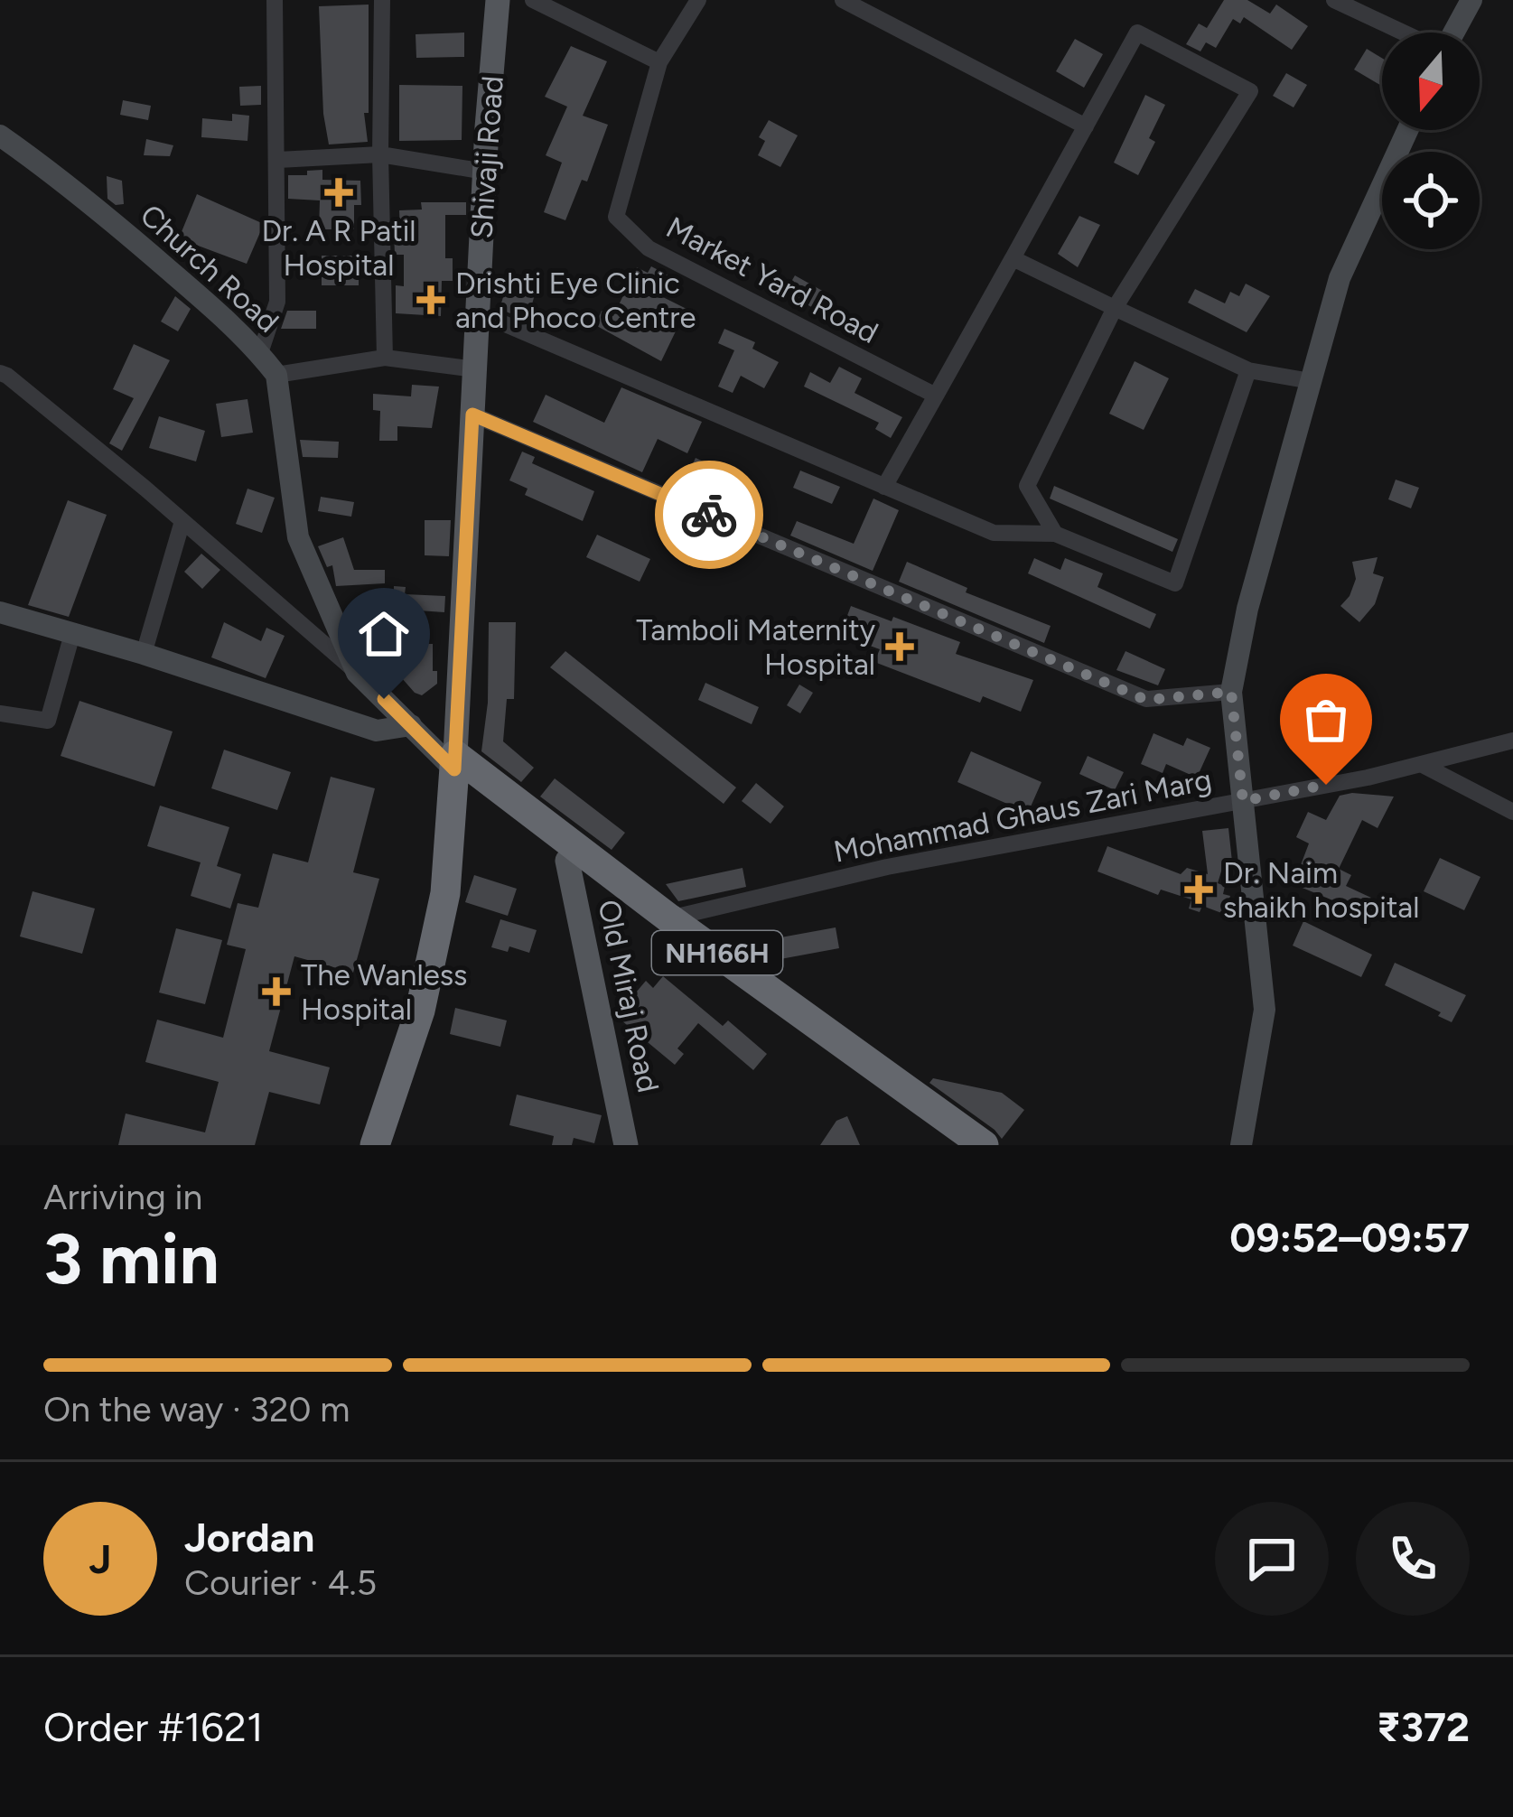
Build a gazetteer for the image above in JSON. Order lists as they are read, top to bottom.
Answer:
{
  "streets": {
    "highway": ["NH166H"],
    "main road": ["Shivaji Road", "Church Road", "Old Miraj Road"],
    "street": ["Market Yard Road", "Mohammad Ghaus Zari Marg"]
  },
  "crossings": [
    ["Shivaji Road", "Church Road"],
    ["Shivaji Road", "NH166H"],
    ["Church Road", "NH166H"],
    ["Mohammad Ghaus Zari Marg", "NH166H"]
  ],
  "places": {
    "health": [
      "Dr. A R Patil Hospital",
      "Drishti Eye Clinic and Phoco Centre",
      "Tamboli Maternity Hospital",
      "Dr. Naim shaikh hospital",
      "The Wanless Hospital"
    ]
  },
  "north": "bottom",
  "page": {
    "heading": ["3 min", "Arriving in", "09:52–09:57"],
    "panel": [
      "Jordan",
      "Courier · 4.5",
      "Order #1621",
      "₹372"
    ],
    "bar": "On the way · 320 m",
    "round": "J"
  }
}
